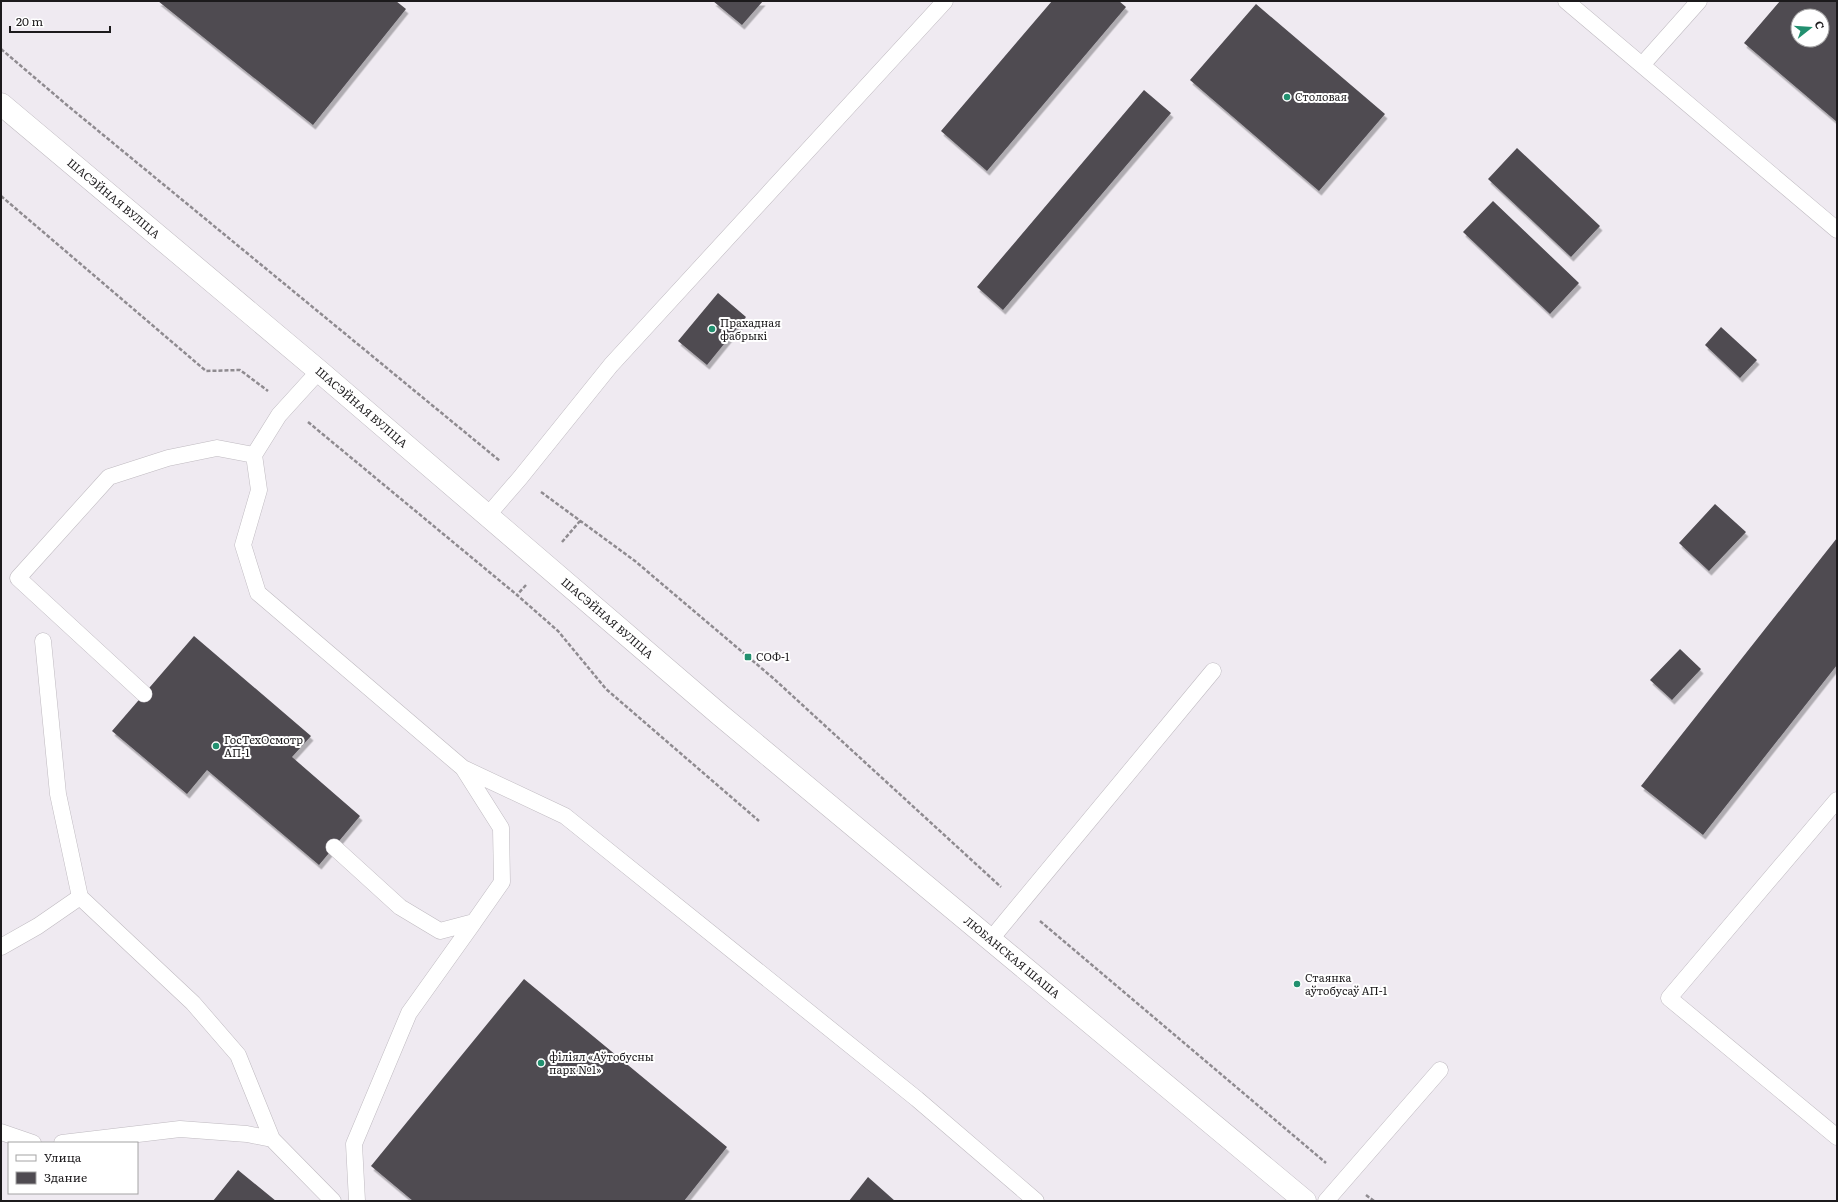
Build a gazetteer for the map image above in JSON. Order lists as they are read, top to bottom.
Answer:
{
  "streets": {
    "main road": ["ШАСЭЙНАЯ ВУЛІЦА", "ЛЮБАНСКАЯ ШАША"]
  },
  "crossings": [
    ["ШАСЭЙНАЯ ВУЛІЦА", "ЛЮБАНСКАЯ ШАША"]
  ],
  "places": {
    "other": [
      "Столовая",
      "Прахадная фабрыкі",
      "ГосТехОсмотр АП-1",
      "Стаянка аўтобусаў АП-1",
      "філіял «Аўтобусны парк №1»"
    ],
    "transit": ["СОФ-1"]
  },
  "legend": ["Улица", "Здание"],
  "scale_bar": "20 m",
  "north": "right"
}
